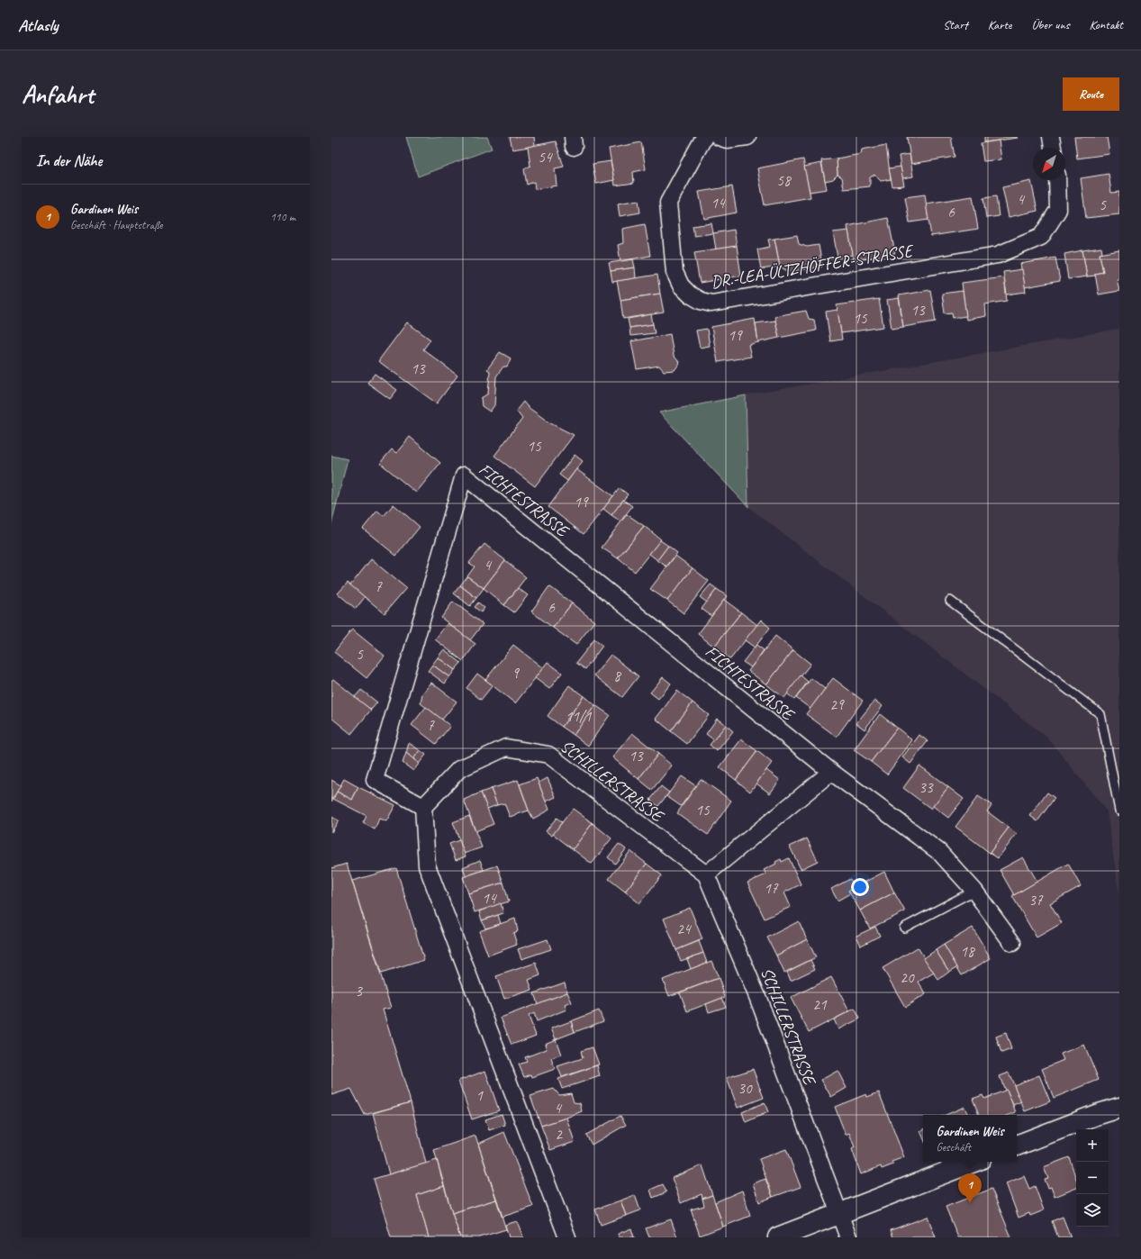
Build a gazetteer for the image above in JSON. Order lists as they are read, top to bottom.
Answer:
{
  "streets": {
    "street": ["DR.-LEA-ÜLTZHÖFFER-STRASSE", "FICHTESTRASSE", "SCHILLERSTRASSE"]
  },
  "crossings": [
    ["FICHTESTRASSE", "SCHILLERSTRASSE"]
  ],
  "house_numbers": [
    "54",
    "58",
    "4",
    "14",
    "5",
    "6",
    "13",
    "15",
    "19",
    "13",
    "15",
    "19",
    "4",
    "7",
    "6",
    "5",
    "9",
    "8",
    "29",
    "11/1",
    "7",
    "13",
    "33",
    "15",
    "17",
    "14",
    "37",
    "24",
    "18",
    "20",
    "3",
    "21",
    "30",
    "1",
    "4",
    "2"
  ],
  "north": "bottom left",
  "page": {
    "header": "Atlasly",
    "nav": [
      "Start",
      "Karte",
      "Über uns",
      "Kontakt"
    ],
    "buttons": "Route",
    "title": "Anfahrt",
    "heading": "In der Nähe",
    "list": [
      {
        "mark": "1",
        "name": "Gardinen Weis",
        "note": "Geschäft · Hauptstraße",
        "value": "110 m"
      }
    ],
    "popup": ["Gardinen Weis", "Geschäft"],
    "map_buttons": ["+", "−"],
    "pins": "1"
  }
}
